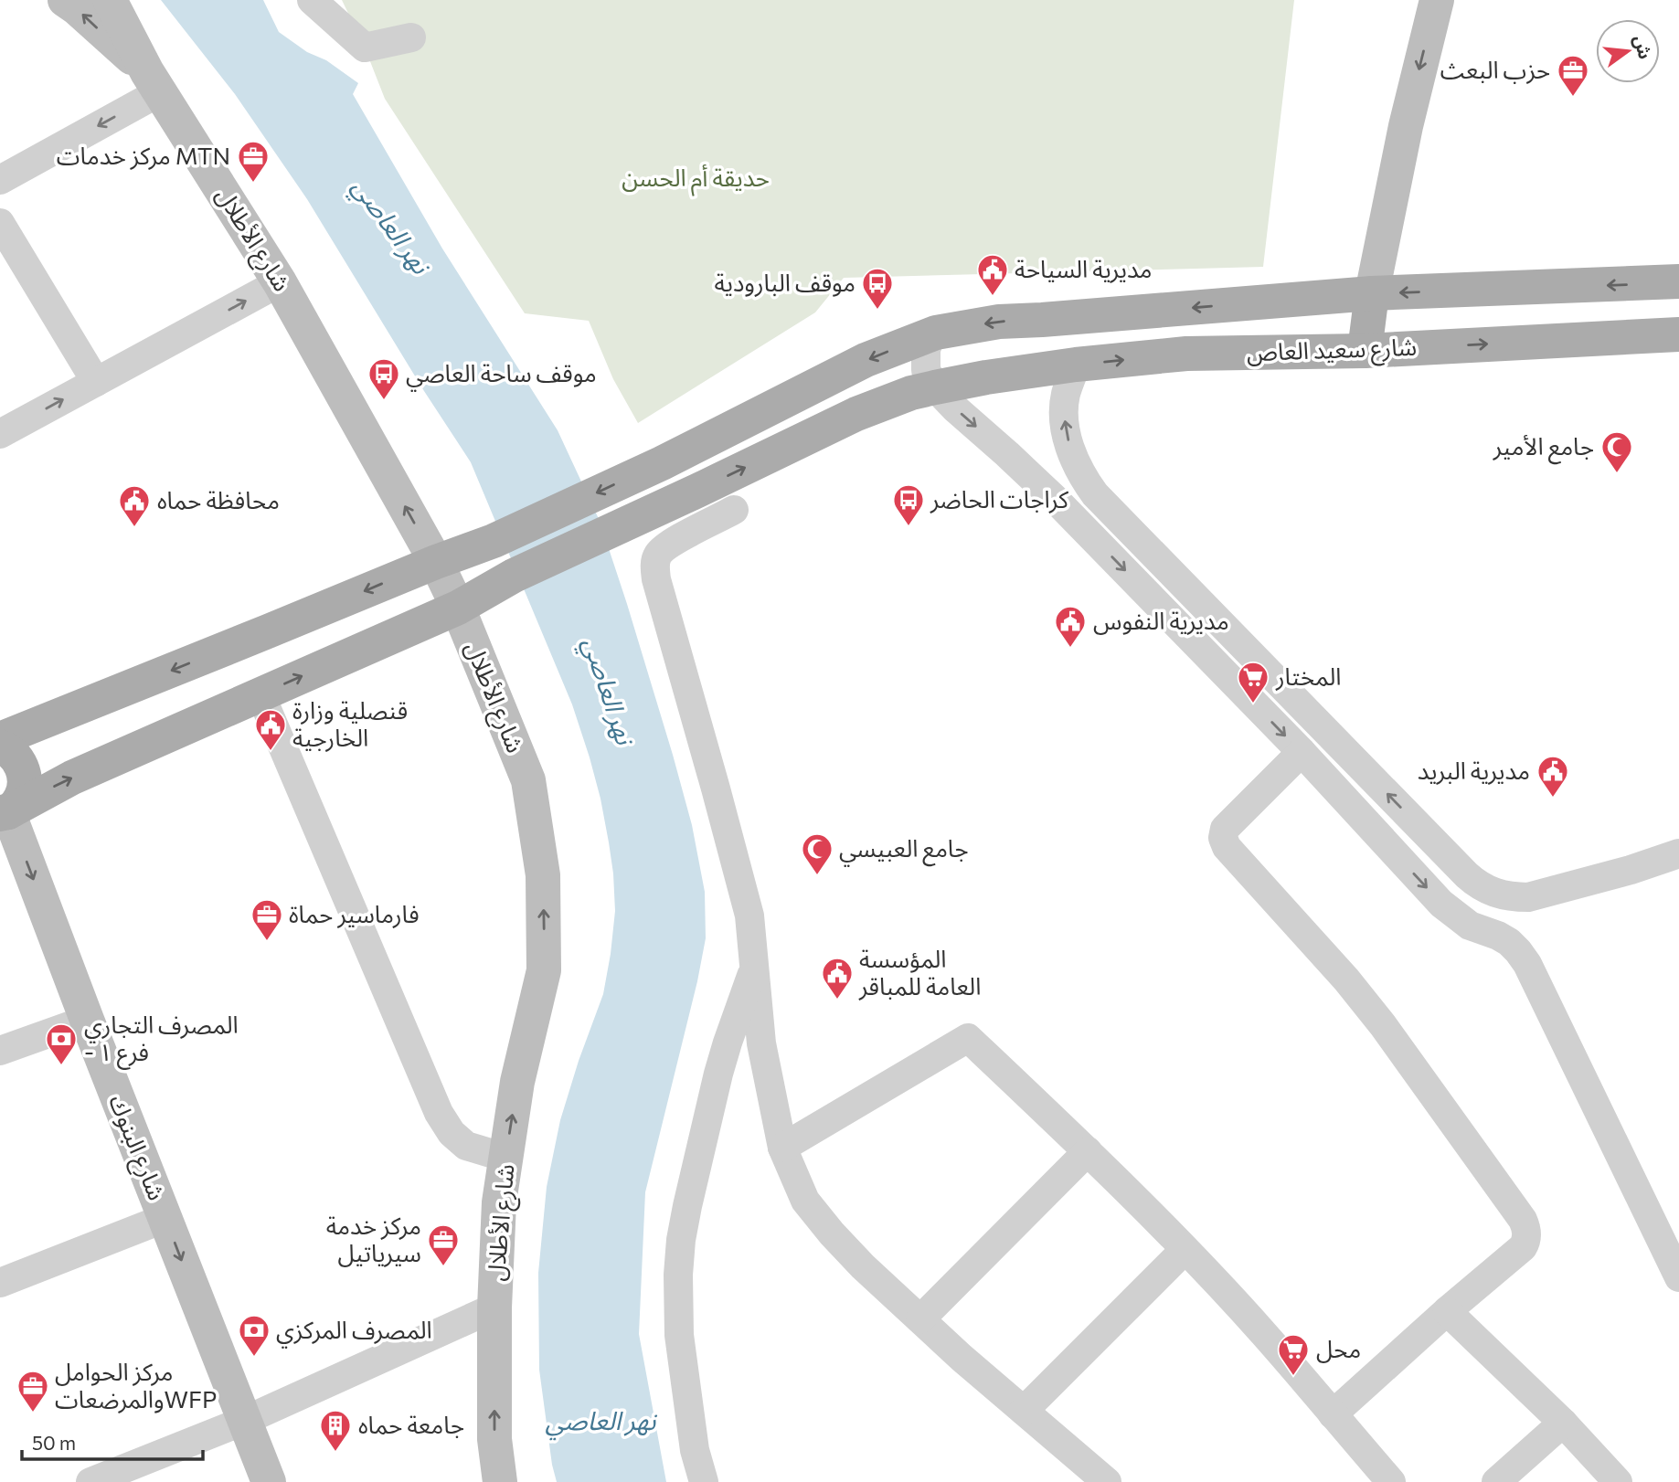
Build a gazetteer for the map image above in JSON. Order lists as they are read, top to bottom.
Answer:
{
  "streets": {
    "main road": ["شارع الأطلال", "شارع سعيد العاص", "شارع البنوك"]
  },
  "crossings": [
    ["شارع الأطلال", "شارع سعيد العاص"],
    ["شارع سعيد العاص", "شارع البنوك"]
  ],
  "one_way": ["شارع الأطلال", "شارع البنوك"],
  "water": ["نهر العاصي"],
  "parks": ["حديقة أم الحسن"],
  "places": {
    "office": [
      "حزب البعث",
      "مركز خدمات MTN",
      "فارماسير حماة",
      "مركز خدمة سيرياتيل",
      "مركز الحوامل والمرضعاتWFP"
    ],
    "public building": [
      "مديرية السياحة",
      "محافظة حماه",
      "مديرية النفوس",
      "قنصلية وزارة الخارجية",
      "مديرية البريد",
      "المؤسسة العامة للمباقر"
    ],
    "bus stop": ["موقف البارودية", "موقف ساحة العاصي", "كراجات الحاضر"],
    "mosque": ["جامع الأمير", "جامع العبيسي"],
    "supermarket": ["المختار", "محل"],
    "bank": ["المصرف التجاري - فرع ١", "المصرف المركزي"],
    "building": ["جامعة حماه"]
  },
  "scale_bar": "50 m",
  "north": "right"
}
